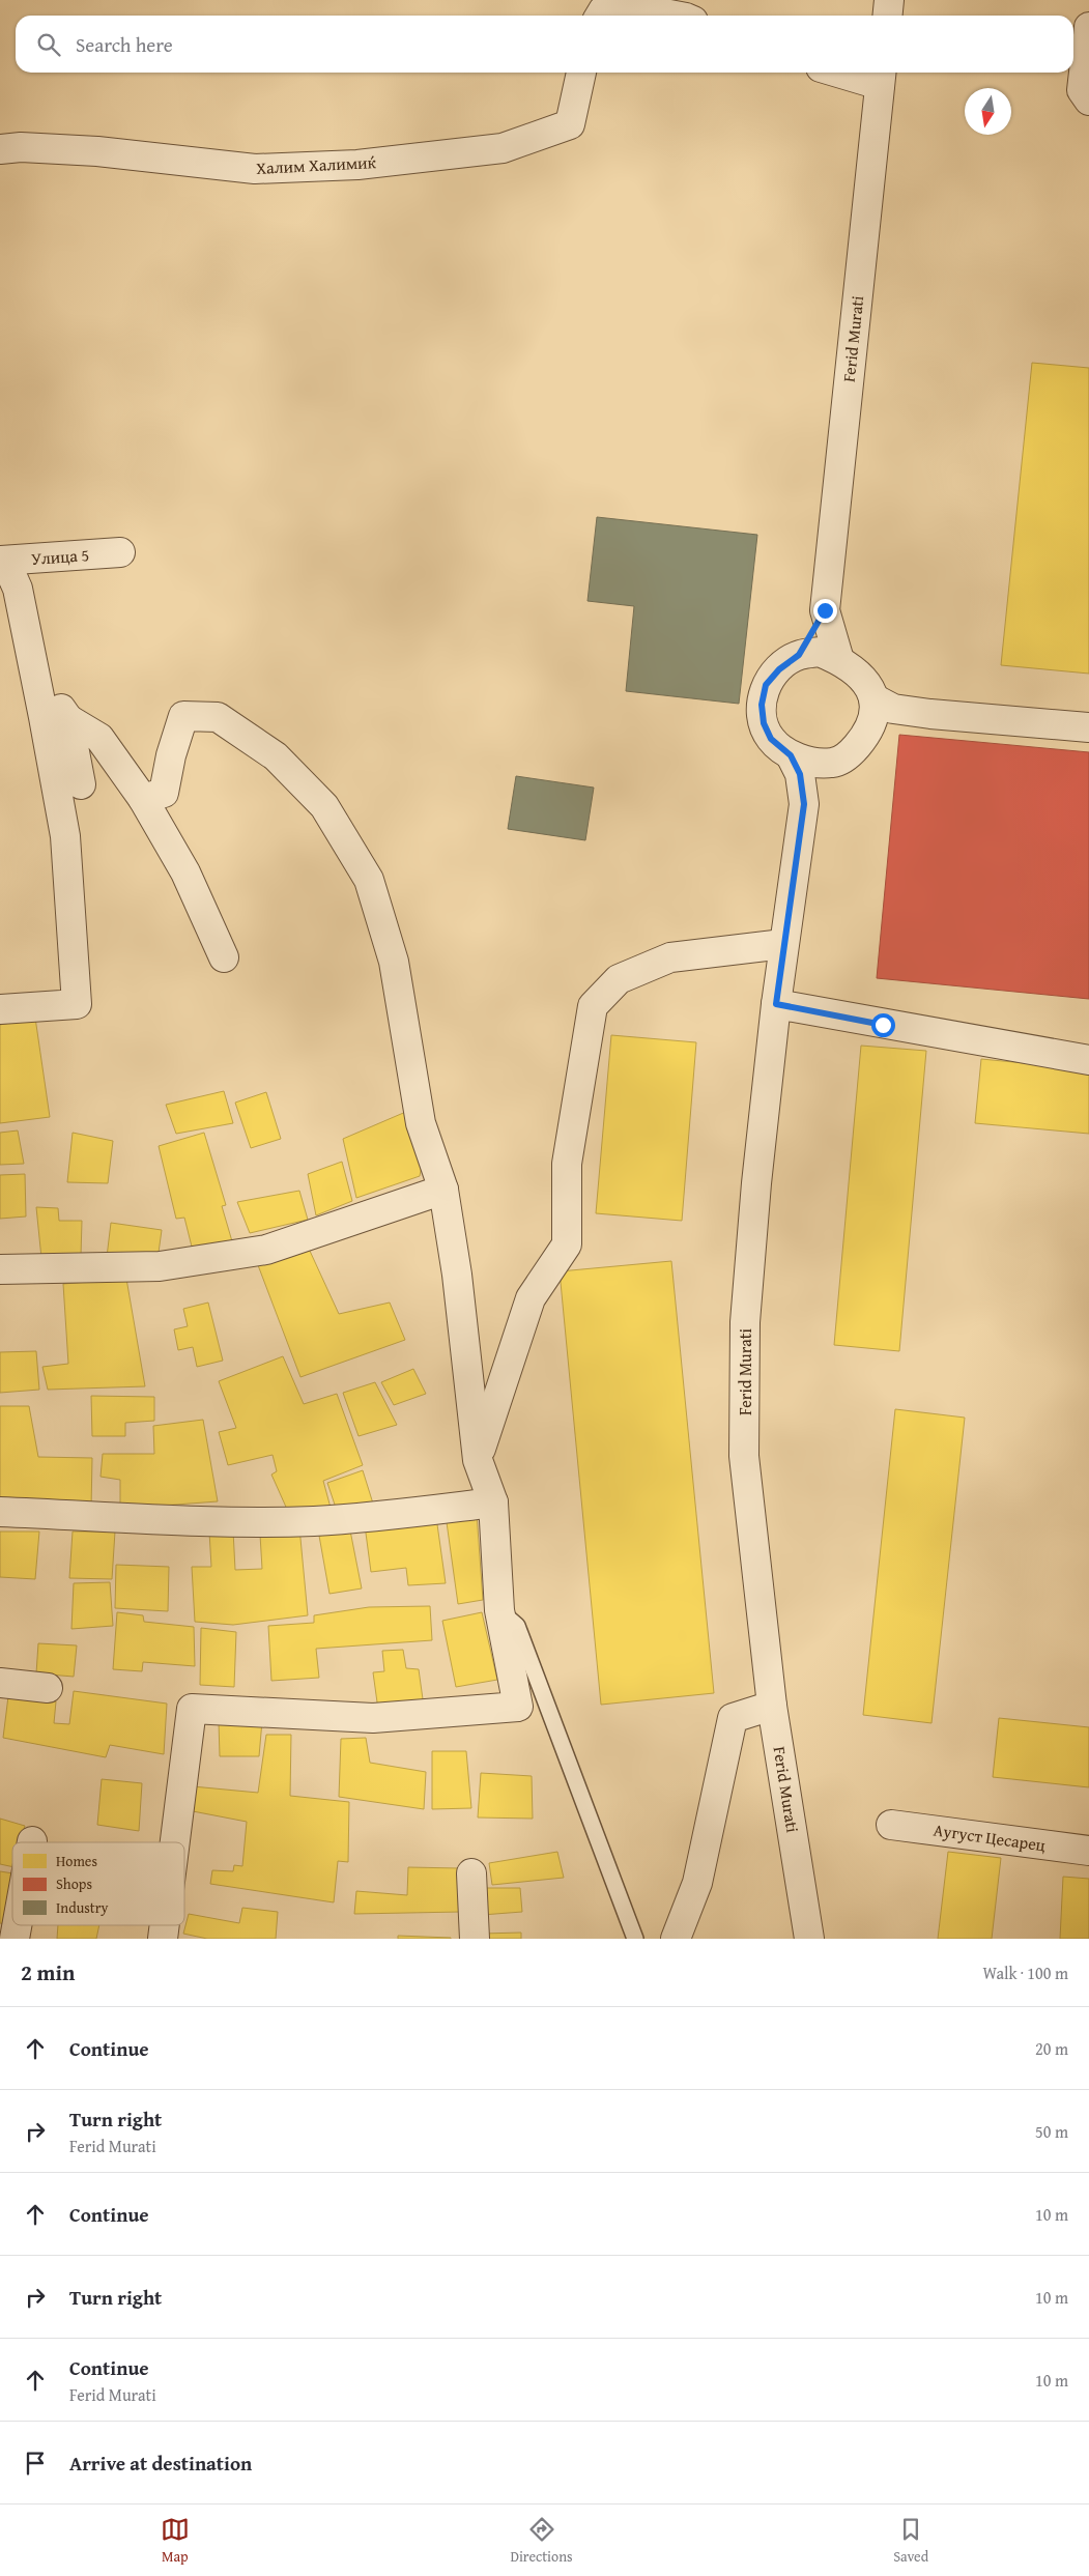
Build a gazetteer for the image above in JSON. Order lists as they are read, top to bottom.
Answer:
{
  "streets": {
    "street": [
      "Халим Халимиќ",
      "Ferid Murati",
      "Улица 5",
      "Аугуст Цесарец"
    ]
  },
  "legend": ["Homes", "Shops", "Industry"],
  "north": "bottom",
  "page": {
    "search": "Search here",
    "heading": ["2 min", "Walk · 100 m"],
    "list": [
      ["Continue", "20 m"],
      ["Turn right", "Ferid Murati", "50 m"],
      ["Continue", "10 m"],
      ["Turn right", "10 m"],
      ["Continue", "Ferid Murati", "10 m"],
      "Arrive at destination"
    ],
    "nav": ["Map", "Directions", "Saved"]
  }
}
